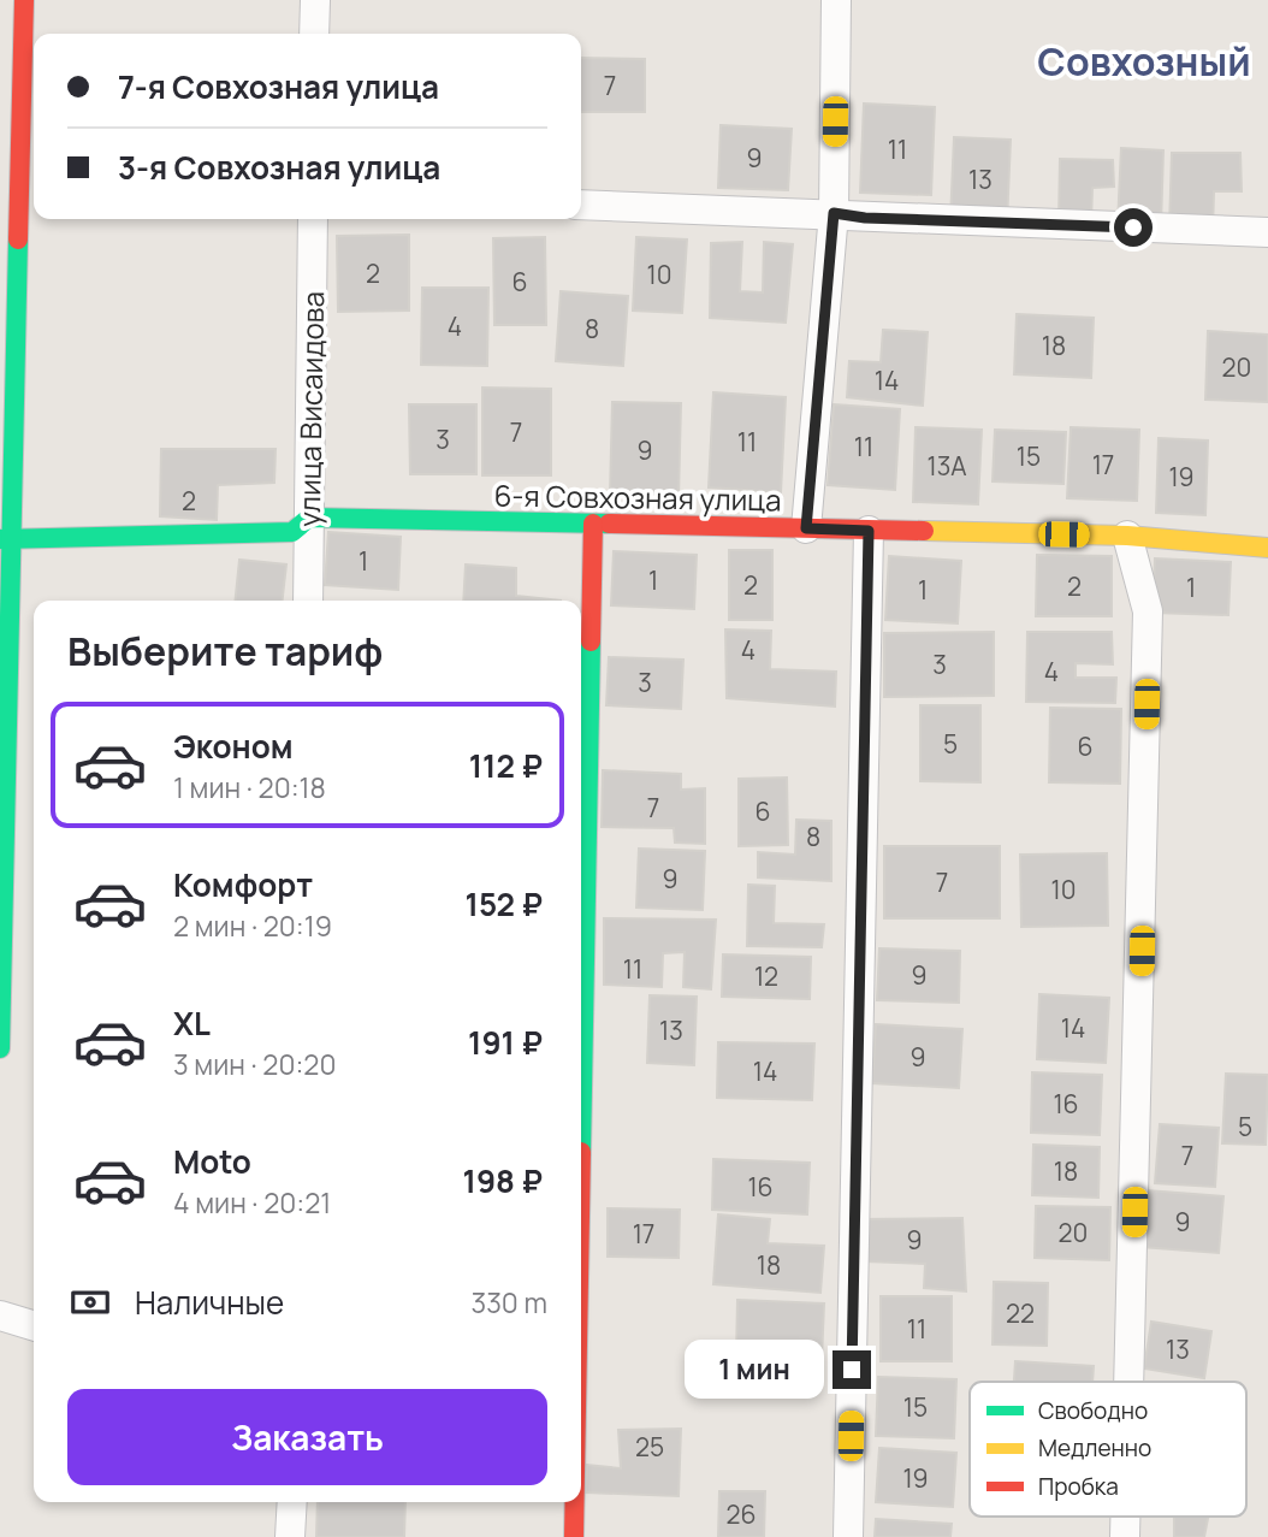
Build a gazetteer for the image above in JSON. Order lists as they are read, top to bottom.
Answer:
{
  "streets": {
    "street": ["улица Висаидова", "6-я Совхозная улица"]
  },
  "crossings": [
    ["улица Висаидова", "6-я Совхозная улица"]
  ],
  "districts": ["Совхозный"],
  "house_numbers": [
    "7",
    "11",
    "9",
    "13",
    "2",
    "10",
    "6",
    "4",
    "8",
    "18",
    "20",
    "14",
    "7",
    "3",
    "11",
    "11",
    "9",
    "15",
    "17",
    "13А",
    "19",
    "2",
    "1",
    "1",
    "2",
    "2",
    "1",
    "1",
    "4",
    "3",
    "4",
    "3",
    "5",
    "6",
    "7",
    "6",
    "8",
    "9",
    "7",
    "10",
    "11",
    "9",
    "12",
    "14",
    "13",
    "9",
    "14",
    "16",
    "5",
    "7",
    "18",
    "16",
    "9",
    "20",
    "17",
    "9",
    "18",
    "22",
    "11",
    "13",
    "15",
    "25",
    "19",
    "26"
  ],
  "legend": ["Свободно", "Медленно", "Пробка"],
  "page": {
    "banner": ["7-я Совхозная улица", "3-я Совхозная улица"],
    "heading": "Выберите тариф",
    "list": [
      {
        "name": "Эконом",
        "note": "1 мин · 20:18",
        "value": "112 ₽"
      },
      {
        "name": "Комфорт",
        "note": "2 мин · 20:19",
        "value": "152 ₽"
      },
      {
        "name": "XL",
        "note": "3 мин · 20:20",
        "value": "191 ₽"
      },
      {
        "name": "Moto",
        "note": "4 мин · 20:21",
        "value": "198 ₽"
      }
    ],
    "pay": ["Наличные", "330 m"],
    "bubble": "1 мин",
    "buttons": "Заказать"
  }
}
